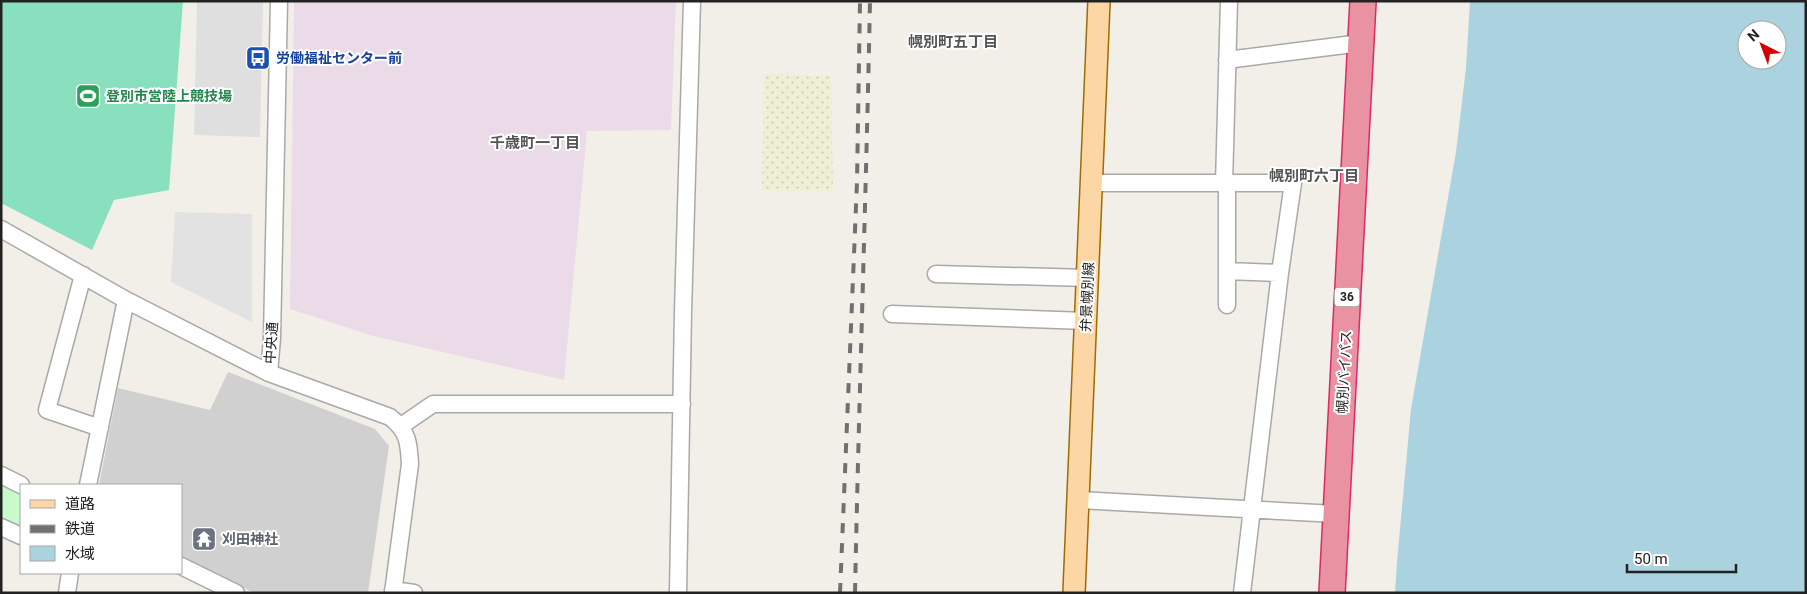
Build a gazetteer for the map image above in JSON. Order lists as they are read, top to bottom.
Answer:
{
  "streets": {
    "highway": ["36", "幌別バイパス"],
    "main road": ["弁景幌別線"],
    "street": ["中央通"]
  },
  "districts": ["幌別町五丁目", "千歳町一丁目", "幌別町六丁目"],
  "places": {
    "bus stop": ["労働福祉センター前"],
    "sports": ["登別市営陸上競技場"],
    "temple": ["刈田神社"]
  },
  "legend": ["道路", "鉄道", "水域"],
  "scale_bar": "50 m",
  "north": "top left"
}
